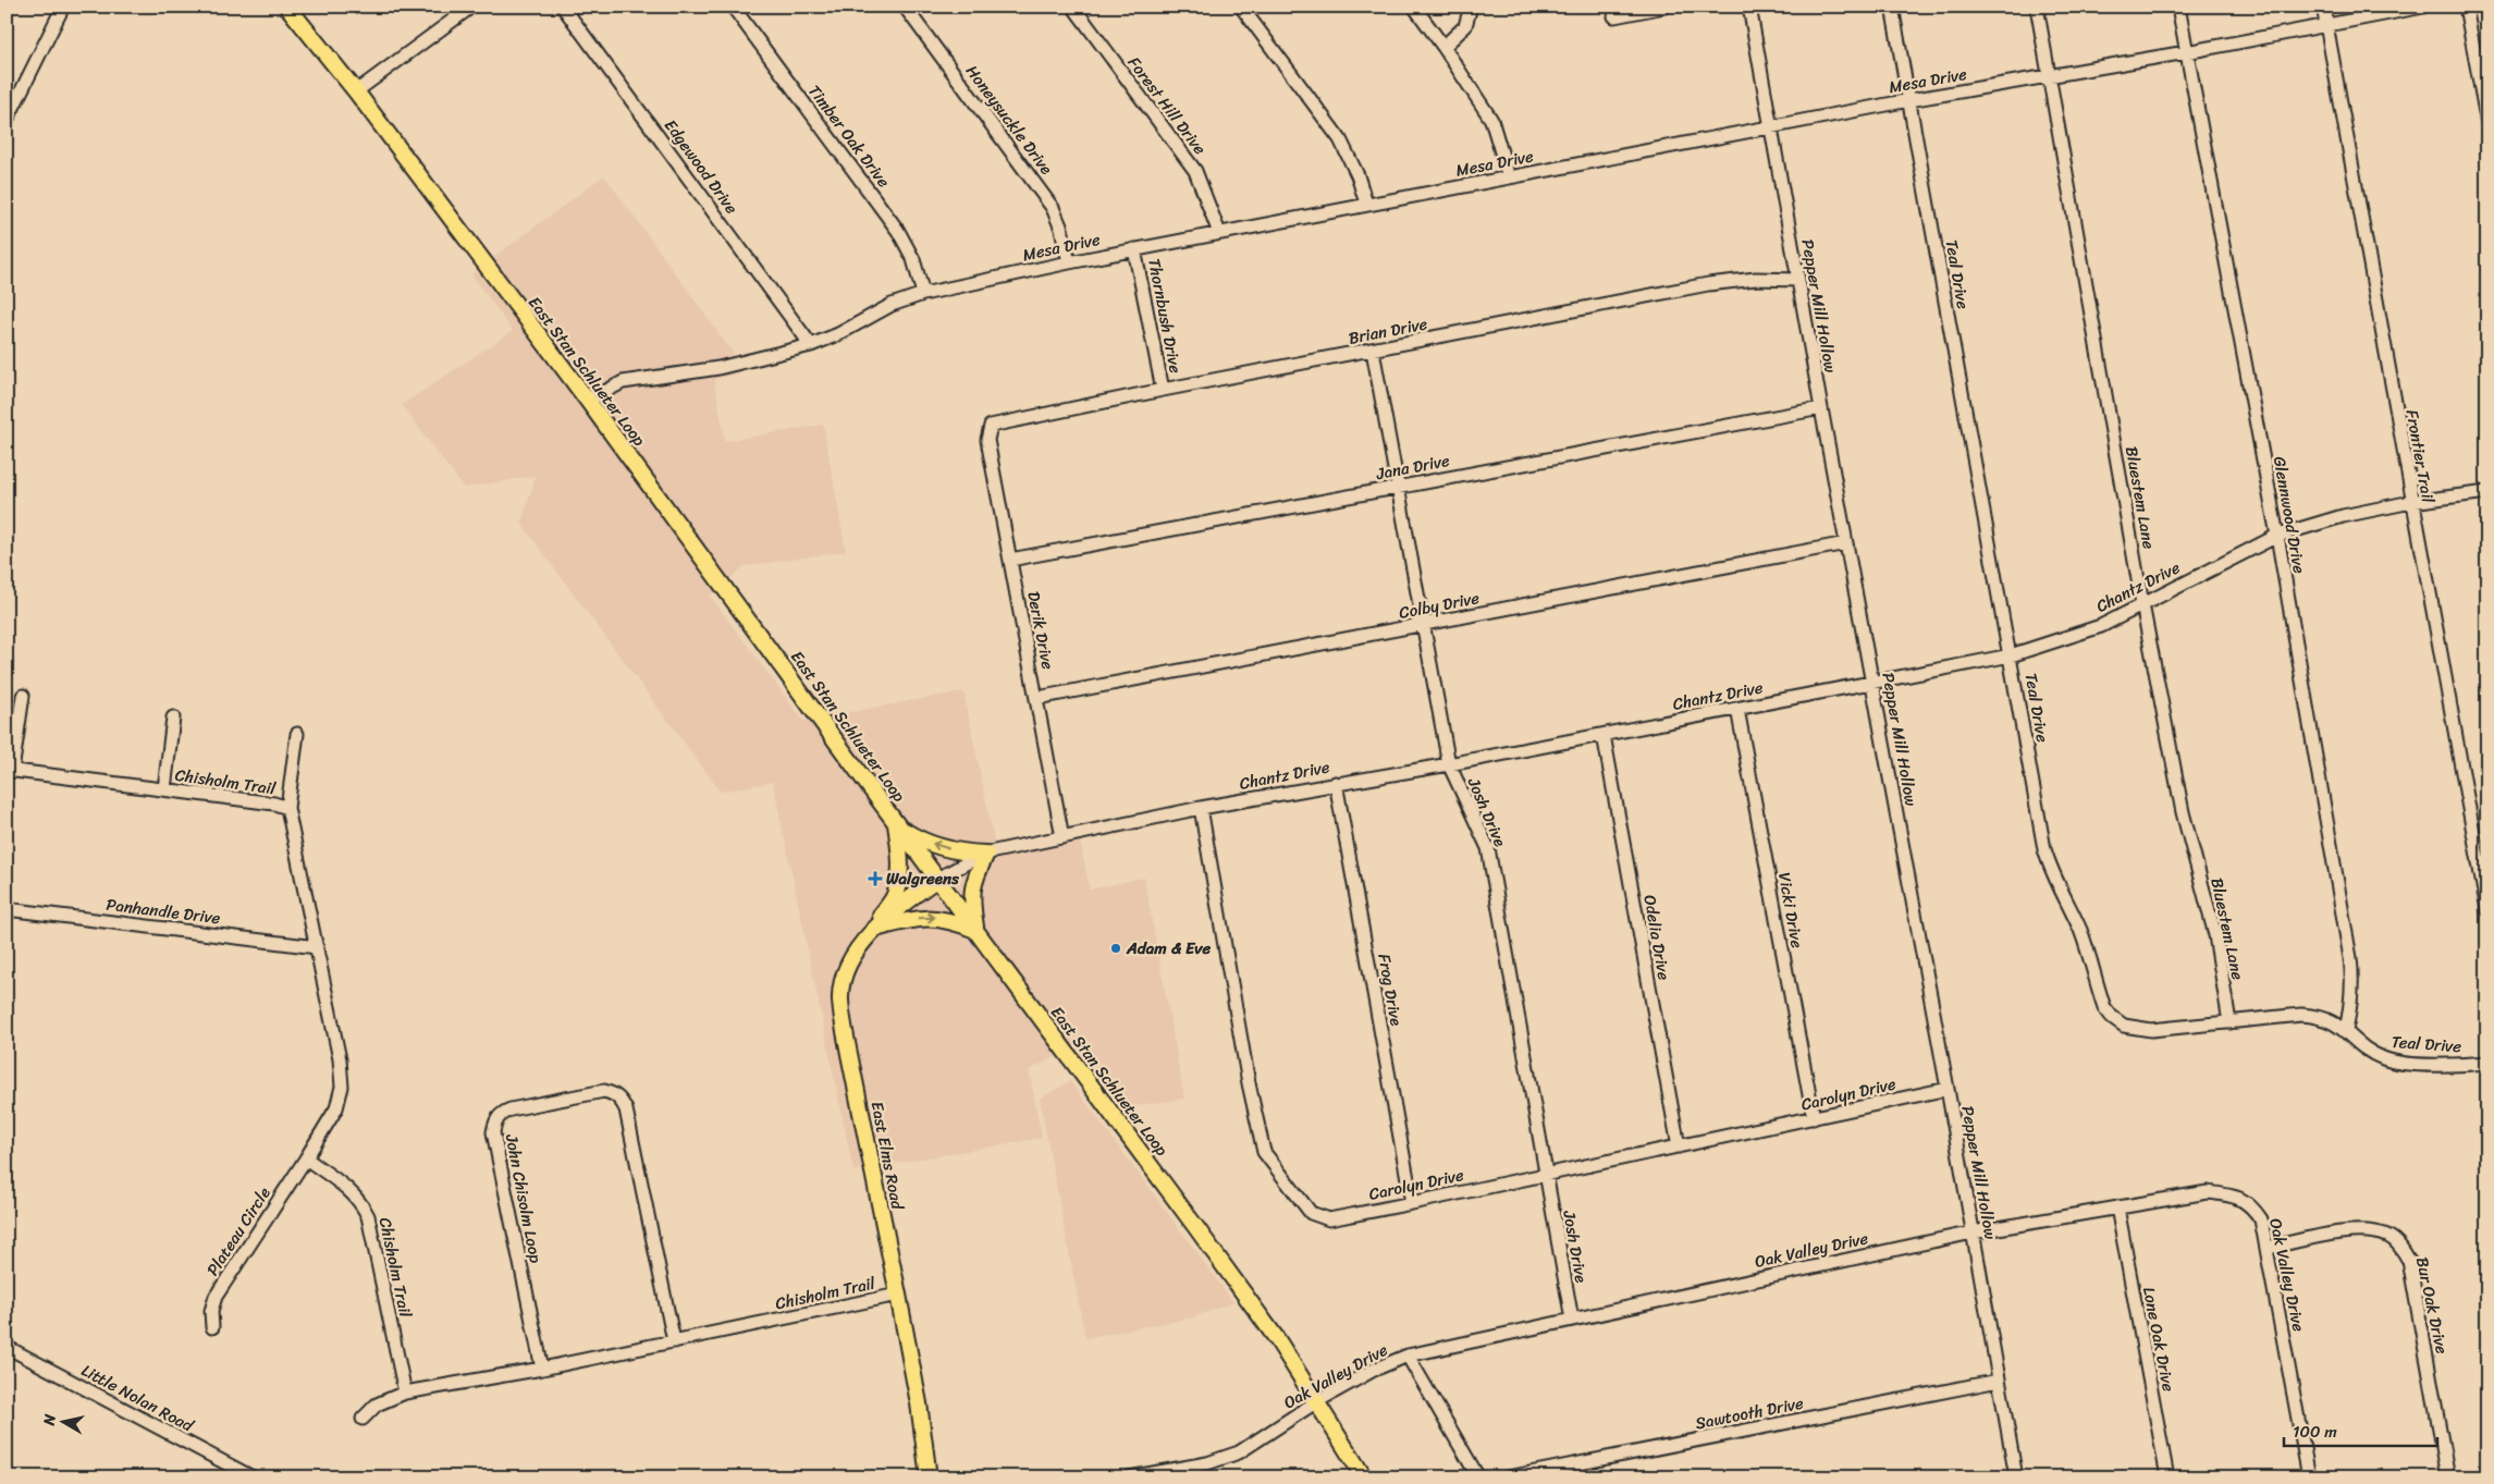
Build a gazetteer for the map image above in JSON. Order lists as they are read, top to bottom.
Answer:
{
  "streets": {
    "main road": ["East Stan Schlueter Loop", "East Elms Road"],
    "street": [
      "Mesa Drive",
      "Forest Hill Drive",
      "Honeysuckle Drive",
      "Timber Oak Drive",
      "Edgewood Drive",
      "Teal Drive",
      "Pepper Mill Hollow",
      "Thornbush Drive",
      "Brian Drive",
      "Frontier Trail",
      "Jana Drive",
      "Bluestem Lane",
      "Glennwood Drive",
      "Chantz Drive",
      "Colby Drive",
      "Derik Drive",
      "Chisholm Trail",
      "Josh Drive",
      "Vicki Drive",
      "Panhandle Drive",
      "Odelia Drive",
      "Frog Drive",
      "Carolyn Drive",
      "John Chisolm Loop",
      "Plateau Circle",
      "Oak Valley Drive",
      "Bur Oak Drive",
      "Lone Oak Drive",
      "Little Nolan Road",
      "Sawtooth Drive"
    ]
  },
  "crossings": [
    ["Mesa Drive", "Forest Hill Drive"],
    ["Mesa Drive", "Honeysuckle Drive"],
    ["Mesa Drive", "Timber Oak Drive"],
    ["Mesa Drive", "Edgewood Drive"],
    ["Mesa Drive", "Teal Drive"],
    ["Mesa Drive", "Pepper Mill Hollow"],
    ["Mesa Drive", "Thornbush Drive"],
    ["Mesa Drive", "East Stan Schlueter Loop"],
    ["Mesa Drive", "Frontier Trail"],
    ["Mesa Drive", "Bluestem Lane"],
    ["Mesa Drive", "Glennwood Drive"],
    ["Teal Drive", "Bluestem Lane"],
    ["Teal Drive", "Glennwood Drive"],
    ["Teal Drive", "Chantz Drive"],
    ["Pepper Mill Hollow", "Brian Drive"],
    ["Pepper Mill Hollow", "Jana Drive"],
    ["Pepper Mill Hollow", "Chantz Drive"],
    ["Pepper Mill Hollow", "Colby Drive"],
    ["Pepper Mill Hollow", "Carolyn Drive"],
    ["Pepper Mill Hollow", "Oak Valley Drive"],
    ["Pepper Mill Hollow", "Sawtooth Drive"],
    ["Thornbush Drive", "Brian Drive"],
    ["Brian Drive", "Derik Drive"],
    ["Brian Drive", "Josh Drive"],
    ["East Stan Schlueter Loop", "Chantz Drive"],
    ["East Stan Schlueter Loop", "East Elms Road"],
    ["East Stan Schlueter Loop", "Oak Valley Drive"],
    ["Frontier Trail", "Chantz Drive"],
    ["Jana Drive", "Derik Drive"],
    ["Jana Drive", "Josh Drive"],
    ["Bluestem Lane", "Chantz Drive"],
    ["Glennwood Drive", "Chantz Drive"],
    ["Chantz Drive", "Derik Drive"],
    ["Chantz Drive", "Josh Drive"],
    ["Chantz Drive", "Vicki Drive"],
    ["Chantz Drive", "Odelia Drive"],
    ["Chantz Drive", "Frog Drive"],
    ["Chantz Drive", "Carolyn Drive"],
    ["Chantz Drive", "East Elms Road"],
    ["Colby Drive", "Derik Drive"],
    ["Colby Drive", "Josh Drive"],
    ["Chisholm Trail", "Panhandle Drive"],
    ["Chisholm Trail", "East Elms Road"],
    ["Chisholm Trail", "John Chisolm Loop"],
    ["Chisholm Trail", "Plateau Circle"],
    ["Josh Drive", "Carolyn Drive"],
    ["Josh Drive", "Oak Valley Drive"],
    ["Vicki Drive", "Carolyn Drive"],
    ["Odelia Drive", "Carolyn Drive"],
    ["Frog Drive", "Carolyn Drive"],
    ["Oak Valley Drive", "Bur Oak Drive"],
    ["Oak Valley Drive", "Lone Oak Drive"]
  ],
  "places": {
    "health": ["Walgreens"],
    "other": ["Adam & Eve"]
  },
  "scale_bar": "100 m",
  "north": "left"
}
